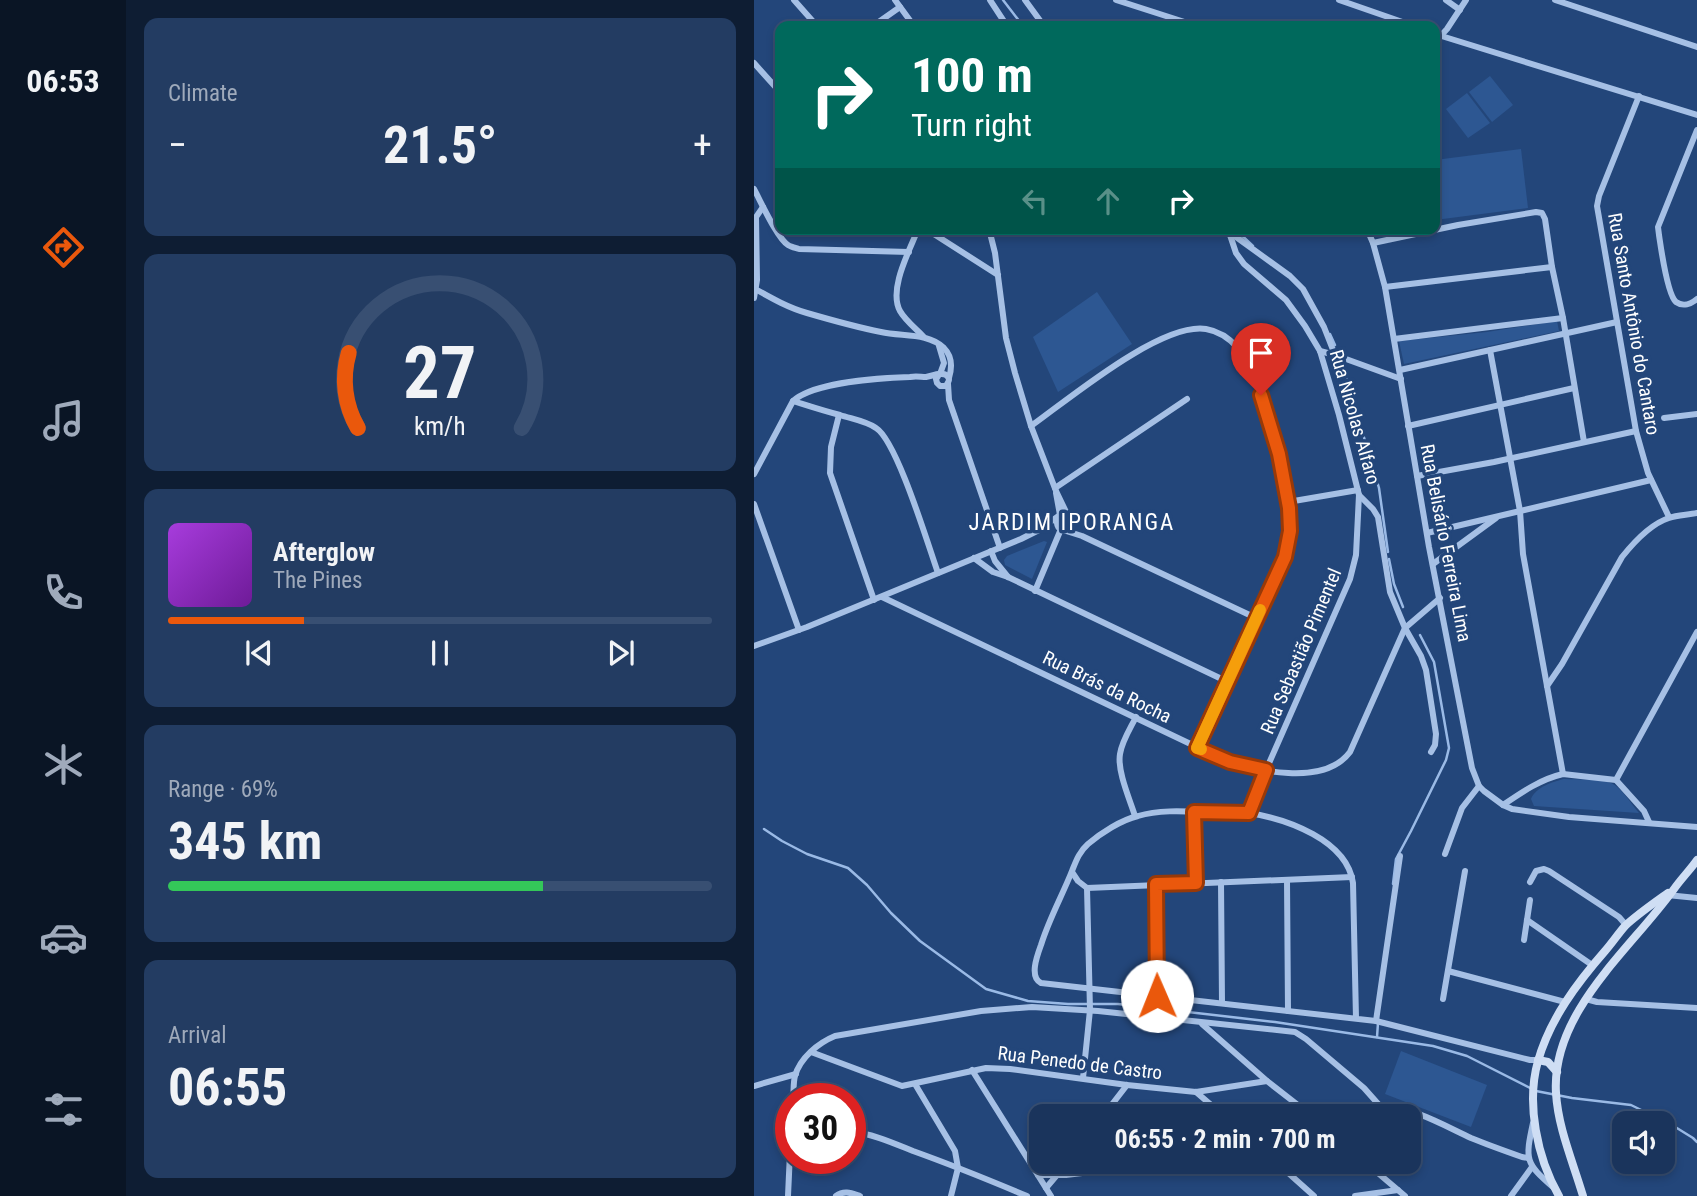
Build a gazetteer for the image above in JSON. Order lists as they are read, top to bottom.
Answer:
{
  "streets": {
    "street": [
      "Rua Santo Antônio do Cantaro",
      "Rua Nicolas Alfaro",
      "Rua Belisário Ferreira Lima",
      "Rua Sebastião Pimentel",
      "Rua Brás da Rocha",
      "Rua Penedo de Castro"
    ]
  },
  "crossings": [
    ["Rua Nicolas Alfaro", "Rua Sebastião Pimentel"],
    ["Rua Nicolas Alfaro", "Rua Brás da Rocha"],
    ["Rua Belisário Ferreira Lima", "Rua Brás da Rocha"],
    ["Rua Sebastião Pimentel", "Rua Brás da Rocha"]
  ],
  "districts": ["JARDIM IPORANGA"],
  "page": {
    "tabs": "06:53",
    "tile": [
      "Climate",
      ["Range · 69%", "345 km"],
      ["Arrival", "06:55"]
    ],
    "turn": ["100 m", "Turn right"],
    "heat": ["−", "21.5°", "+"],
    "song": ["Afterglow", "The Pines"],
    "limit": "30",
    "trip": "06:55 · 2 min · 700 m",
    "gauge": ["27", "km/h"]
  }
}
